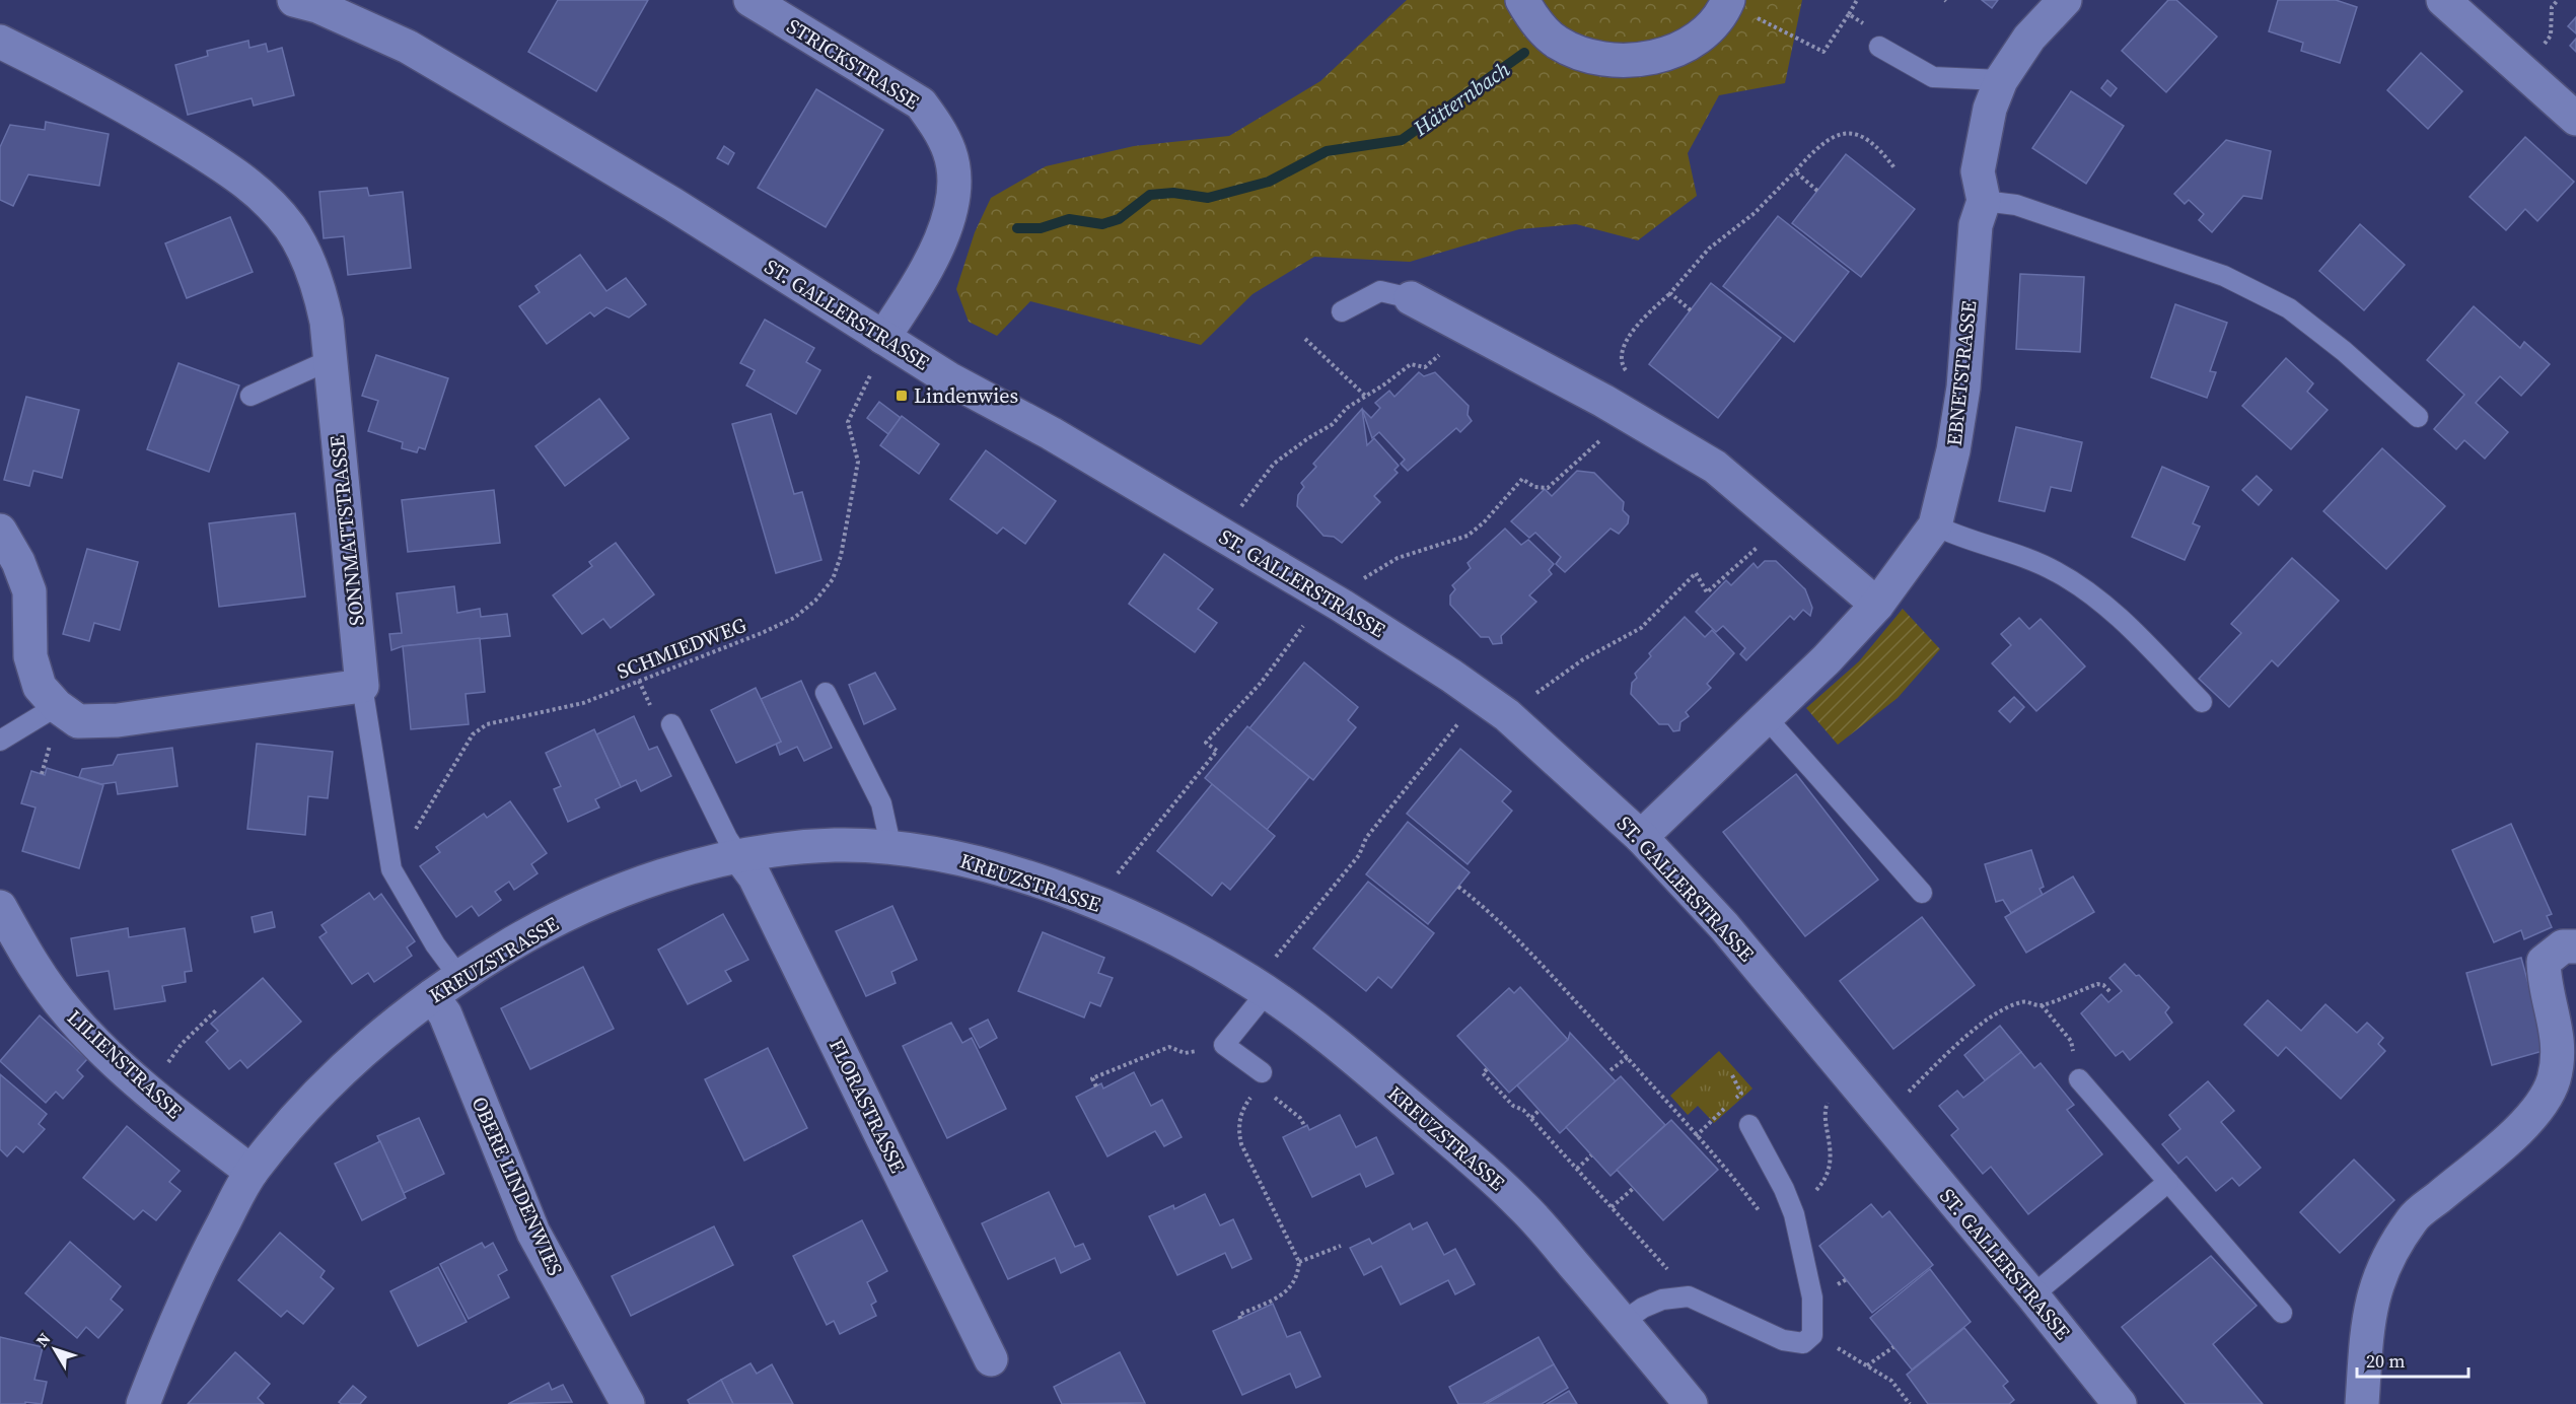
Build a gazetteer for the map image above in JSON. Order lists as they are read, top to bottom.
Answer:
{
  "streets": {
    "street": [
      "STRICKSTRASSE",
      "ST. GALLERSTRASSE",
      "EBNETSTRASSE",
      "SONNMATTSTRASSE",
      "KREUZSTRASSE",
      "LILIENSTRASSE",
      "FLORASTRASSE",
      "OBERE LINDENWIES"
    ],
    "path": ["SCHMIEDWEG"]
  },
  "crossings": [
    ["STRICKSTRASSE", "ST. GALLERSTRASSE"],
    ["ST. GALLERSTRASSE", "EBNETSTRASSE"],
    ["KREUZSTRASSE", "LILIENSTRASSE"],
    ["KREUZSTRASSE", "FLORASTRASSE"],
    ["KREUZSTRASSE", "OBERE LINDENWIES"]
  ],
  "water": ["Hätternbach"],
  "places": {
    "transit": ["Lindenwies"]
  },
  "scale_bar": "20 m",
  "north": "top left"
}
